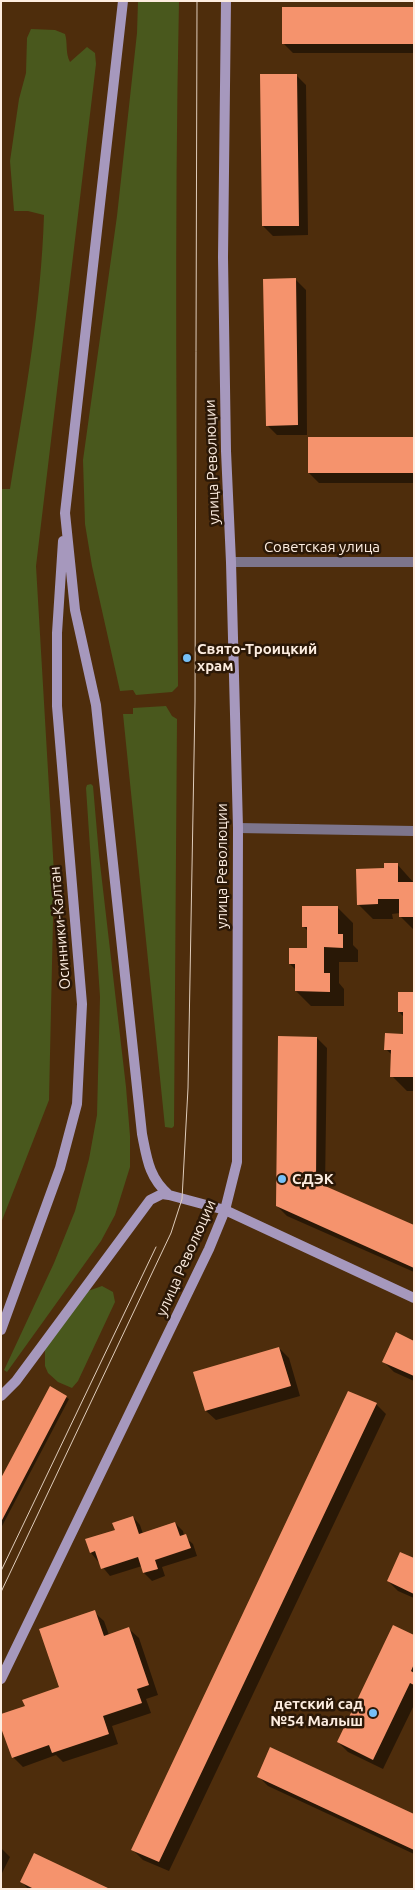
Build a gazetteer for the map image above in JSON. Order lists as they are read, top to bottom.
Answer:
{
  "streets": {
    "street": ["улица Революции", "Советская улица", "Осинники-Калтан"]
  },
  "crossings": [
    ["улица Революции", "Советская улица"]
  ],
  "places": ["Свято-Троицкий храм", "СДЭК", "детский сад №54 Малыш"]
}
